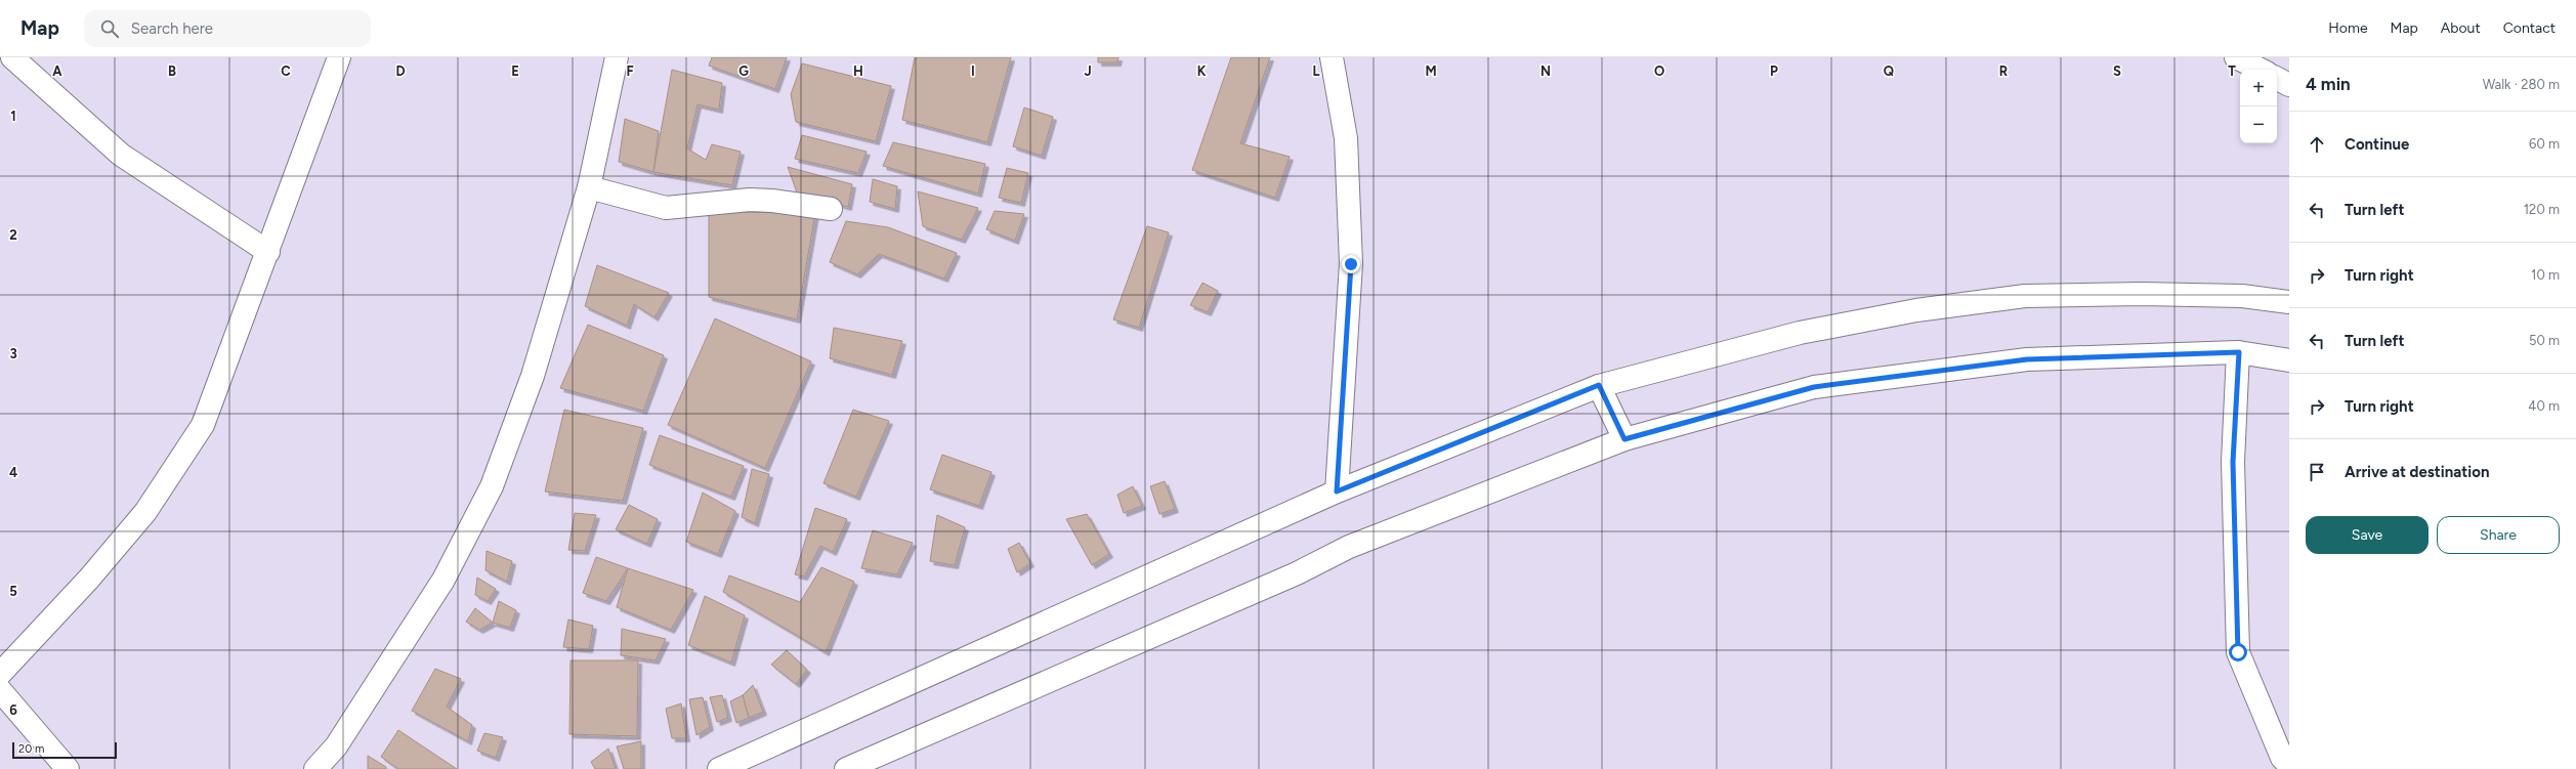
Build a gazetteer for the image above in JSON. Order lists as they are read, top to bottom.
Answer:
{
  "scale_bar": "20 m",
  "page": {
    "header": "Map",
    "search": "Search here",
    "nav": [
      "Home",
      "Map",
      "About",
      "Contact"
    ],
    "heading": ["4 min", "Walk · 280 m"],
    "map_buttons": ["+", "−"],
    "list": [
      ["Continue", "60 m"],
      ["Turn left", "120 m"],
      ["Turn right", "10 m"],
      ["Turn left", "50 m"],
      ["Turn right", "40 m"],
      "Arrive at destination"
    ],
    "buttons": ["Save", "Share"],
    "scale": "20 m"
  },
  "grid": {
    "columns": [
      "A",
      "B",
      "C",
      "D",
      "E",
      "F",
      "G",
      "H",
      "I",
      "J",
      "K",
      "L",
      "M",
      "N",
      "O",
      "P",
      "Q",
      "R",
      "S",
      "T"
    ],
    "rows": [
      "1",
      "2",
      "3",
      "4",
      "5",
      "6"
    ]
  }
}
